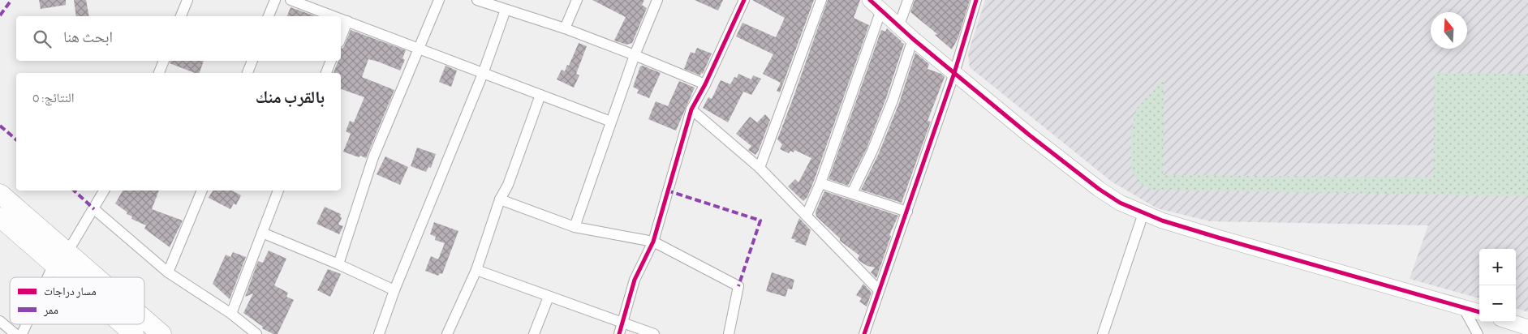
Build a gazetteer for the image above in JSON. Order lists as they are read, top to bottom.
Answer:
{
  "legend": ["مسار دراجات", "ممر"],
  "north": "top",
  "page": {
    "search": "ابحث هنا",
    "heading": ["بالقرب منك", "النتائج: 0"],
    "map_buttons": ["+", "−"]
  }
}
